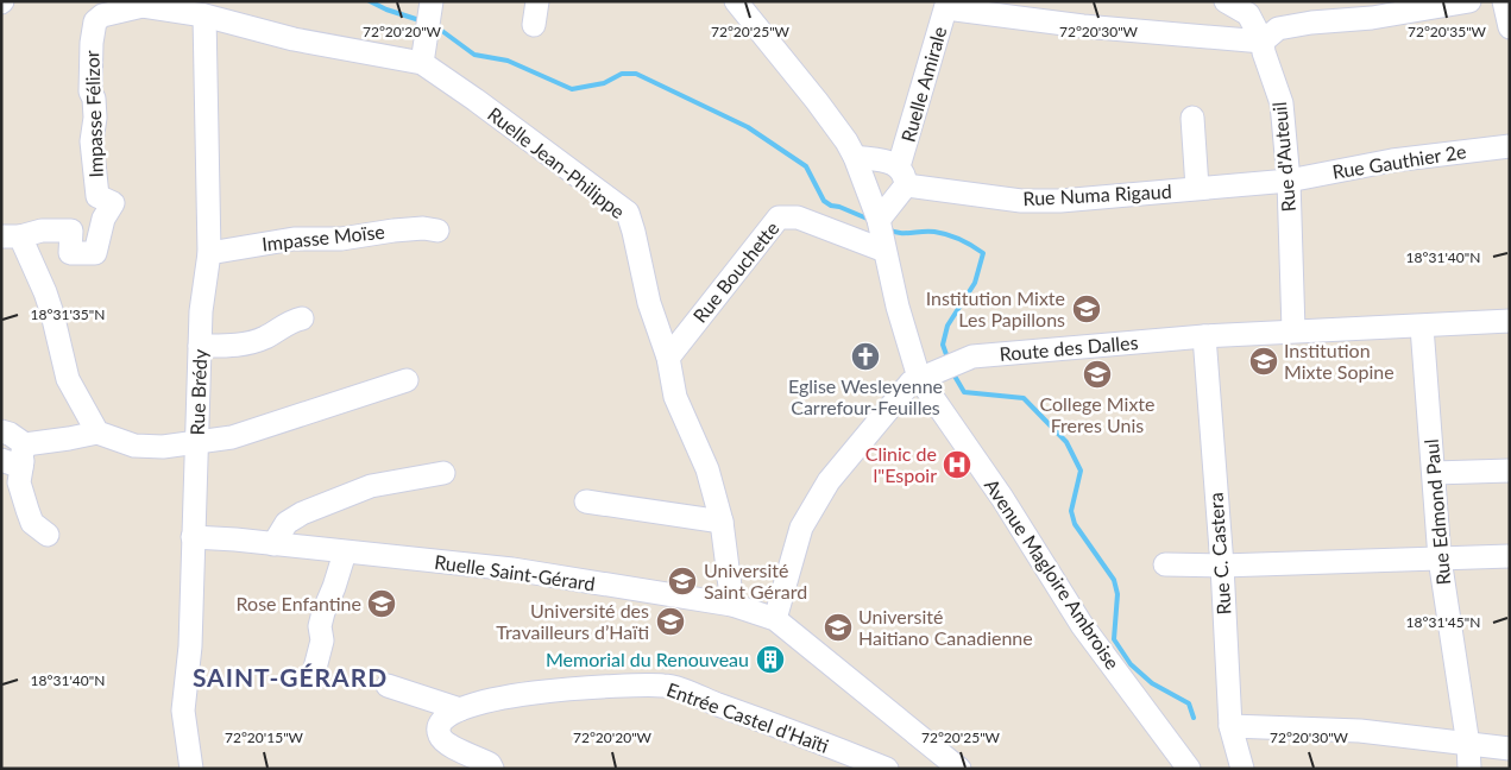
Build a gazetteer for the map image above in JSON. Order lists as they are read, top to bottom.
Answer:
{
  "streets": {
    "street": [
      "Ruelle Amirale",
      "Impasse Félizor",
      "Rue d'Auteuil",
      "Rue Gauthier 2e",
      "Ruelle Jean-Philippe",
      "Rue Numa Rigaud",
      "Impasse Moïse",
      "Rue Bouchette",
      "Route des Dalles",
      "Rue Brédy",
      "Rue Edmond Paul",
      "Rue C. Castera",
      "Ruelle Saint-Gérard",
      "Avenue Magloire Ambroise",
      "Entrée Castel d'Haïti"
    ]
  },
  "crossings": [
    ["Ruelle Amirale", "Rue Numa Rigaud"],
    ["Impasse Félizor", "Ruelle Jean-Philippe"],
    ["Rue d'Auteuil", "Rue Gauthier 2e"],
    ["Rue d'Auteuil", "Rue Numa Rigaud"],
    ["Rue d'Auteuil", "Route des Dalles"],
    ["Rue Gauthier 2e", "Rue Numa Rigaud"],
    ["Ruelle Jean-Philippe", "Rue Bouchette"],
    ["Ruelle Jean-Philippe", "Rue Brédy"],
    ["Ruelle Jean-Philippe", "Ruelle Saint-Gérard"],
    ["Rue Numa Rigaud", "Avenue Magloire Ambroise"],
    ["Impasse Moïse", "Rue Brédy"],
    ["Rue Bouchette", "Avenue Magloire Ambroise"],
    ["Route des Dalles", "Rue Edmond Paul"],
    ["Route des Dalles", "Rue C. Castera"],
    ["Route des Dalles", "Ruelle Saint-Gérard"],
    ["Route des Dalles", "Avenue Magloire Ambroise"],
    ["Rue Brédy", "Ruelle Saint-Gérard"]
  ],
  "districts": ["SAINT-GÉRARD"],
  "places": {
    "school or university": [
      "Institution Mixte Les Papillons",
      "Institution Mixte Sopine",
      "College Mixte Freres Unis",
      "Université Saint Gérard",
      "Rose Enfantine",
      "Université des Travailleurs d’Haïti",
      "Université Haitiano Canadienne"
    ],
    "church": ["Eglise Wesleyenne Carrefour-Feuilles"],
    "hospital": ["Clinic de l\"Espoir"],
    "building": ["Memorial du Renouveau"]
  },
  "coordinates": [
    "72°20'20\"W",
    "72°20'25\"W",
    "72°20'30\"W",
    "72°20'35\"W",
    "18°31'40\"N",
    "18°31'35\"N",
    "18°31'45\"N",
    "72°20'15\"W"
  ]
}
